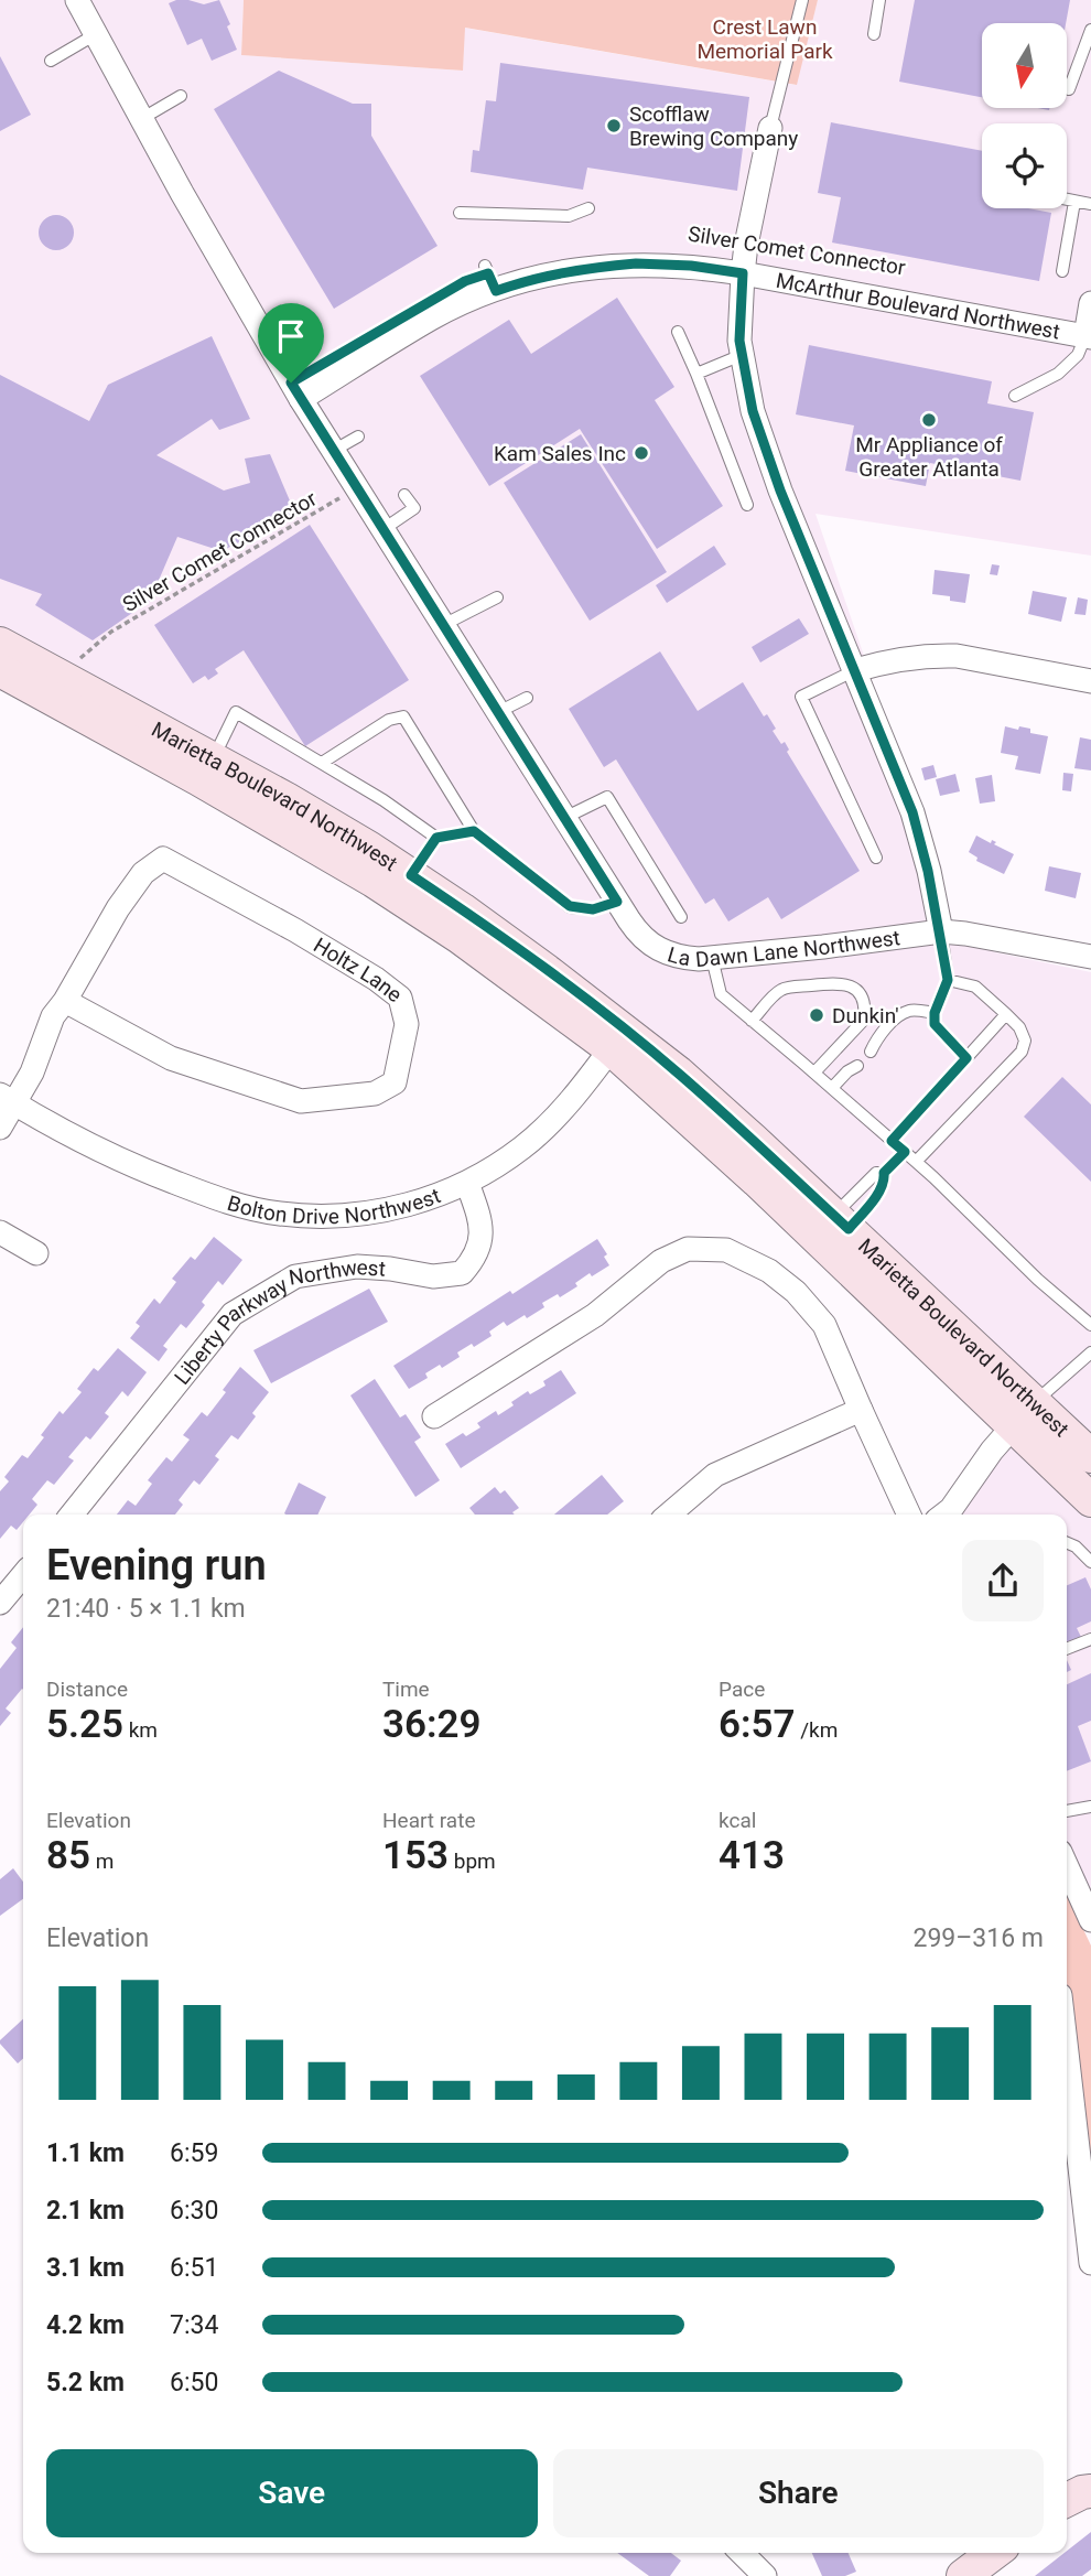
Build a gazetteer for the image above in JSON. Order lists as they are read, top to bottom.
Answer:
{
  "streets": {
    "main road": ["Marietta Boulevard Northwest"],
    "street": [
      "McArthur Boulevard Northwest",
      "La Dawn Lane Northwest",
      "Holtz Lane",
      "Bolton Drive Northwest",
      "Liberty Parkway Northwest"
    ],
    "path": ["Silver Comet Connector"]
  },
  "crossings": [
    ["McArthur Boulevard Northwest", "La Dawn Lane Northwest"],
    ["Marietta Boulevard Northwest", "Bolton Drive Northwest"],
    ["Holtz Lane", "Bolton Drive Northwest"],
    ["Bolton Drive Northwest", "Liberty Parkway Northwest"]
  ],
  "parks": ["Crest Lawn Memorial Park"],
  "places": [
    "Scofflaw Brewing Company",
    "Mr Appliance of Greater Atlanta",
    "Kam Sales Inc",
    "Dunkin'"
  ],
  "north": "bottom",
  "page": {
    "heading": ["Evening run", "21:40 · 5 × 1.1 km"],
    "stats": [
      ["Distance", "5.25 km"],
      ["Time", "36:29"],
      ["Pace", "6:57 /km"],
      ["Elevation", "85 m"],
      ["Heart rate", "153 bpm"],
      ["kcal", "413"]
    ],
    "chart": ["Elevation", "299–316 m"],
    "list": [
      {
        "name": "1.1 km",
        "note": "6:59"
      },
      {
        "name": "2.1 km",
        "note": "6:30"
      },
      {
        "name": "3.1 km",
        "note": "6:51"
      },
      {
        "name": "4.2 km",
        "note": "7:34"
      },
      {
        "name": "5.2 km",
        "note": "6:50"
      }
    ],
    "buttons": ["Save", "Share"]
  }
}
